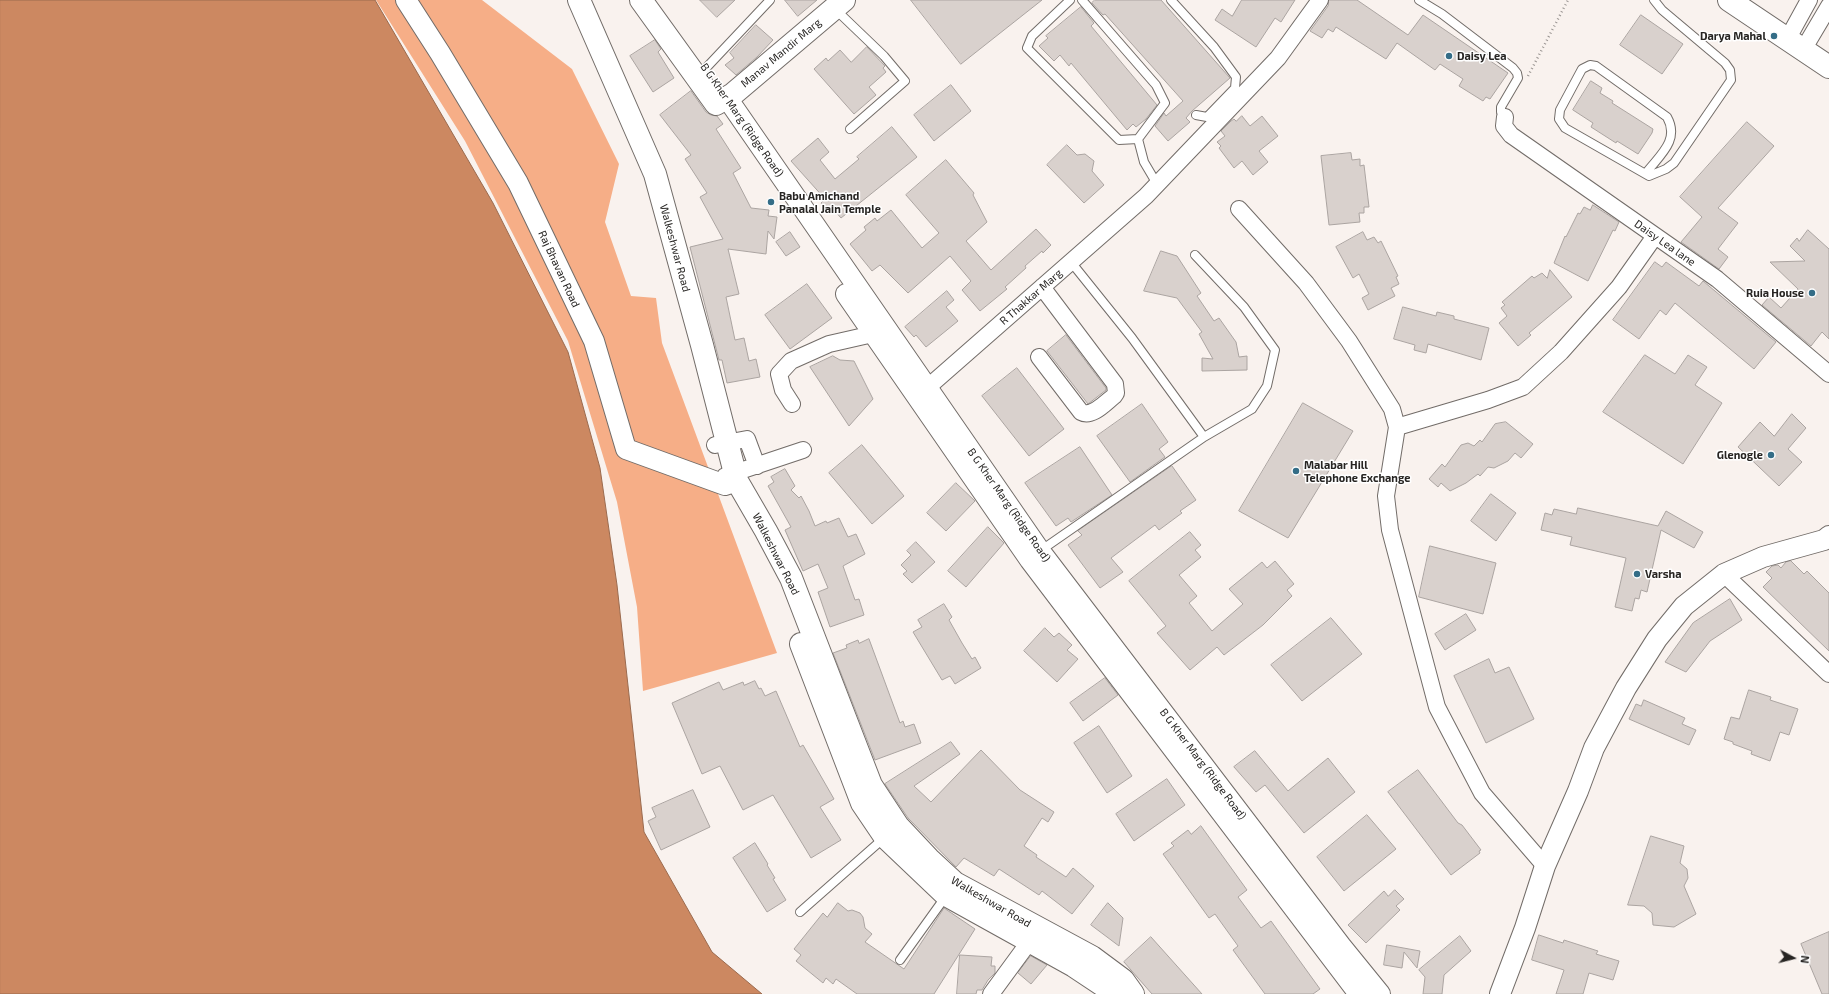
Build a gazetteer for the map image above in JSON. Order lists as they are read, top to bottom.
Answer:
{
  "streets": {
    "main road": ["Manav Mandir Marg", "B G Kher Marg (Ridge Road)", "Walkeshwar Road"],
    "street": ["Daisy Lea lane", "Raj Bhavan Road", "R Thakkar Marg"]
  },
  "crossings": [
    ["Manav Mandir Marg", "B G Kher Marg (Ridge Road)"],
    ["B G Kher Marg (Ridge Road)", "R Thakkar Marg"],
    ["Walkeshwar Road", "Raj Bhavan Road"]
  ],
  "places": [
    "Darya Mahal",
    "Daisy Lea",
    "Babu Amichand Panalal Jain Temple",
    "Ruia House",
    "Glenogle",
    "Malabar Hill Telephone Exchange",
    "Varsha"
  ],
  "north": "right"
}
